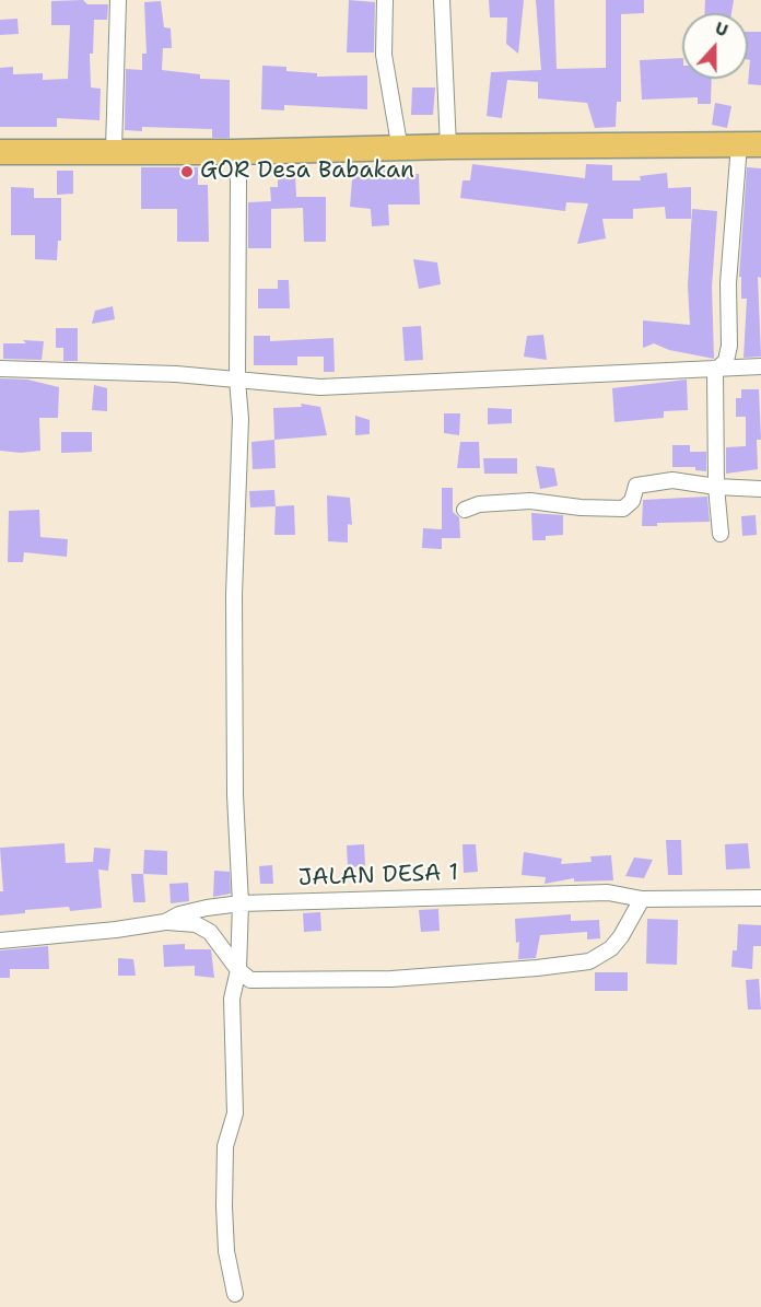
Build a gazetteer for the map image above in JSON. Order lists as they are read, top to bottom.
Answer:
{
  "streets": {
    "street": ["JALAN DESA 1"]
  },
  "places": ["GOR Desa Babakan"],
  "north": "top"
}
